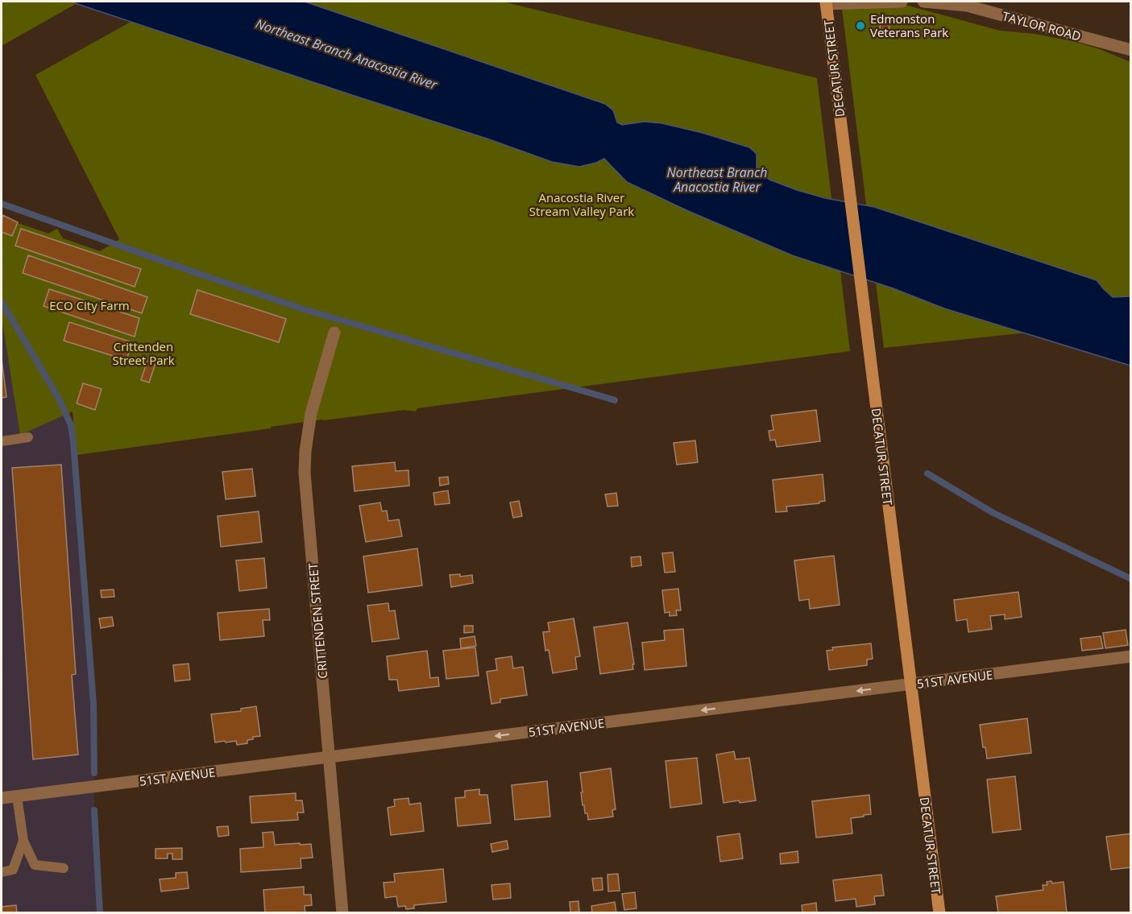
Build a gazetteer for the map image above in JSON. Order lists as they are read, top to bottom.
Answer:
{
  "streets": {
    "street": [
      "TAYLOR ROAD",
      "DECATUR STREET",
      "CRITTENDEN STREET",
      "51ST AVENUE"
    ]
  },
  "crossings": [
    ["DECATUR STREET", "51ST AVENUE"],
    ["CRITTENDEN STREET", "51ST AVENUE"]
  ],
  "one_way": ["51ST AVENUE"],
  "water": ["Northeast Branch Anacostia River"],
  "parks": ["Anacostia River Stream Valley Park", "ECO City Farm", "Crittenden Street Park"],
  "places": ["Edmonston Veterans Park"]
}
